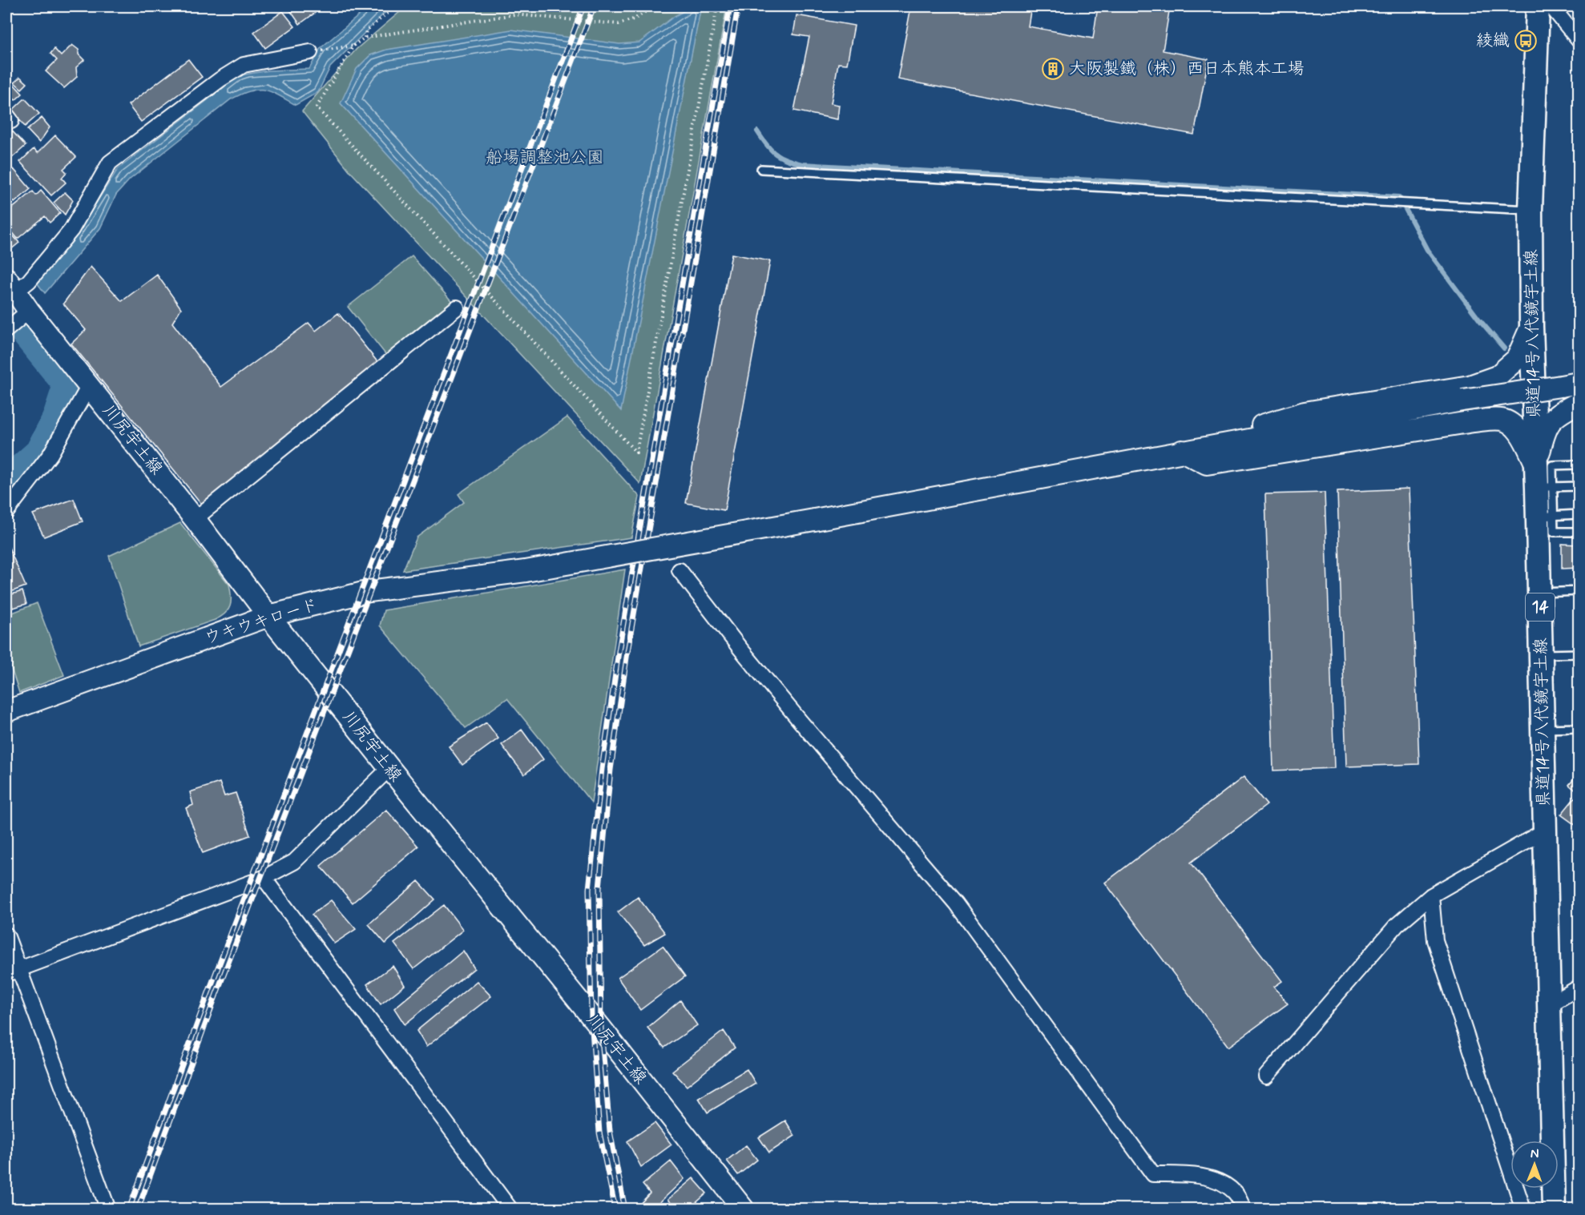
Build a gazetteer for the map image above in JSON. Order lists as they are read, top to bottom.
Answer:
{
  "streets": {
    "main road": ["県道14号八代鏡宇土線", "14"],
    "street": ["川尻宇土線", "ウキウキロード"]
  },
  "crossings": [
    ["川尻宇土線", "ウキウキロード"]
  ],
  "parks": ["船場調整池公園"],
  "places": {
    "bus stop": ["綾織"],
    "building": ["大阪製鐵（株）西日本熊本工場"]
  },
  "north": "top"
}
